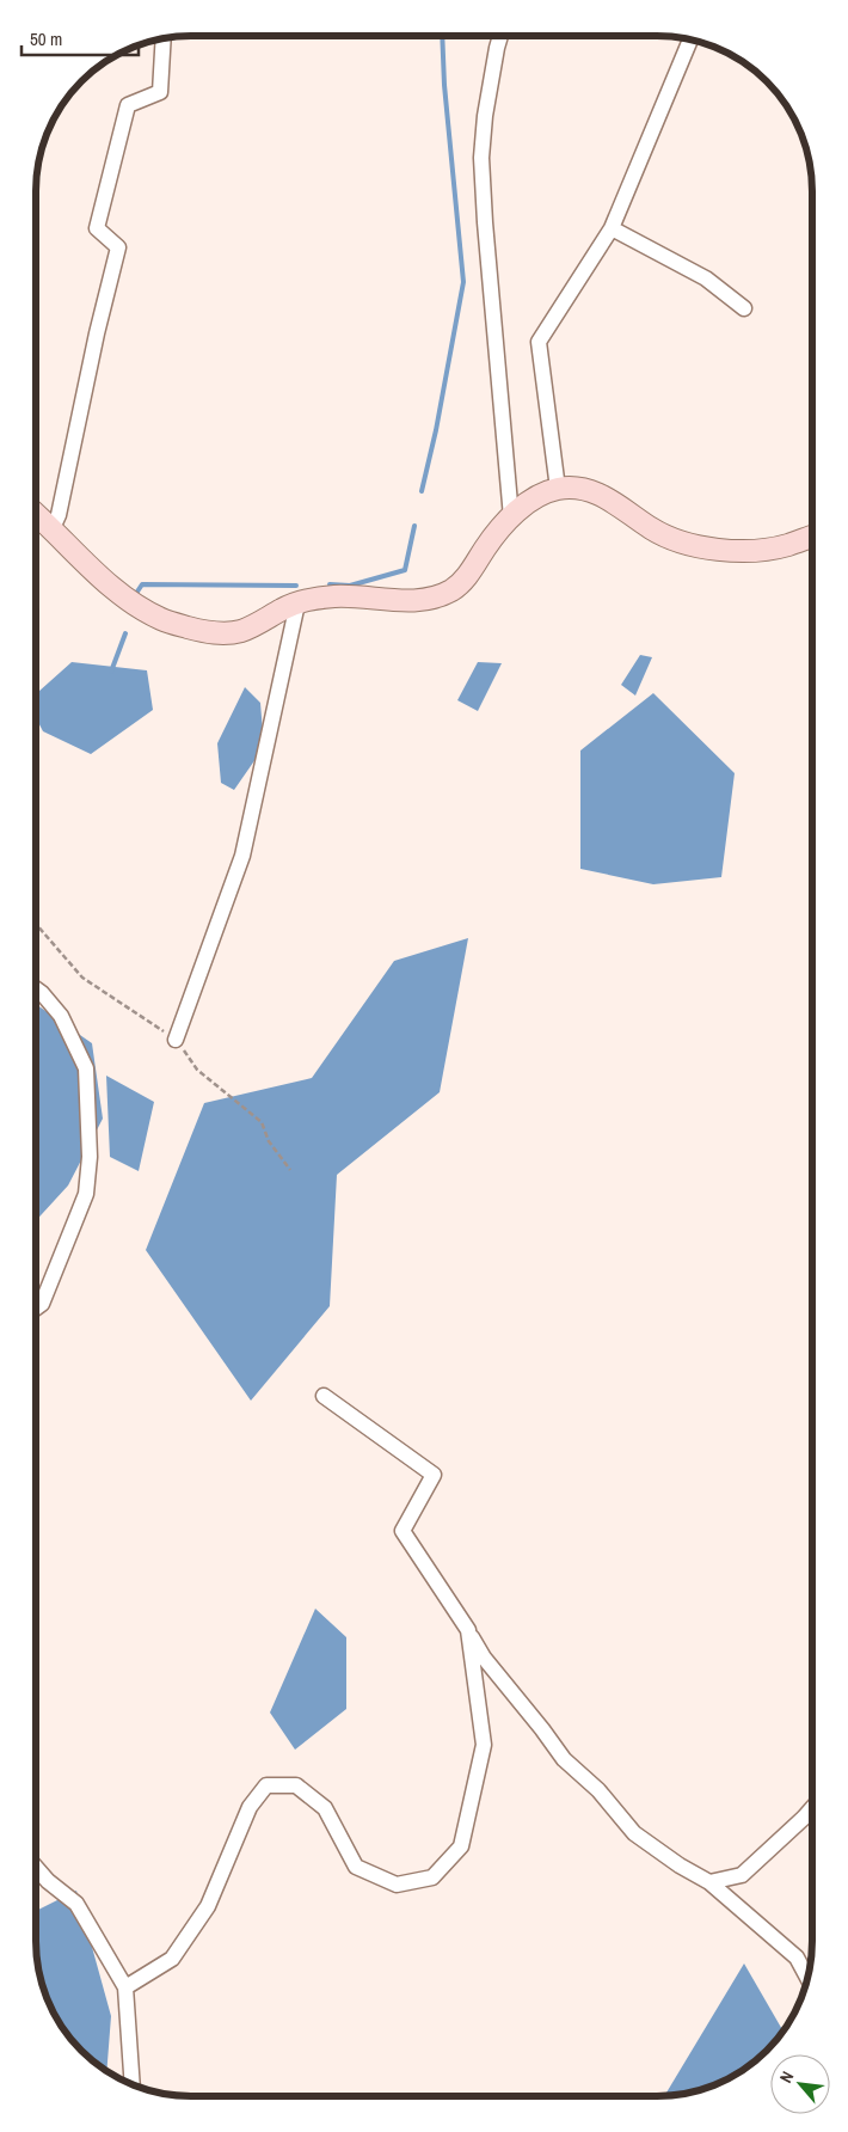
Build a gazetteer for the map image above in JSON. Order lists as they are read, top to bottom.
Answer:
{
  "scale_bar": "50 m",
  "north": "top left"
}
